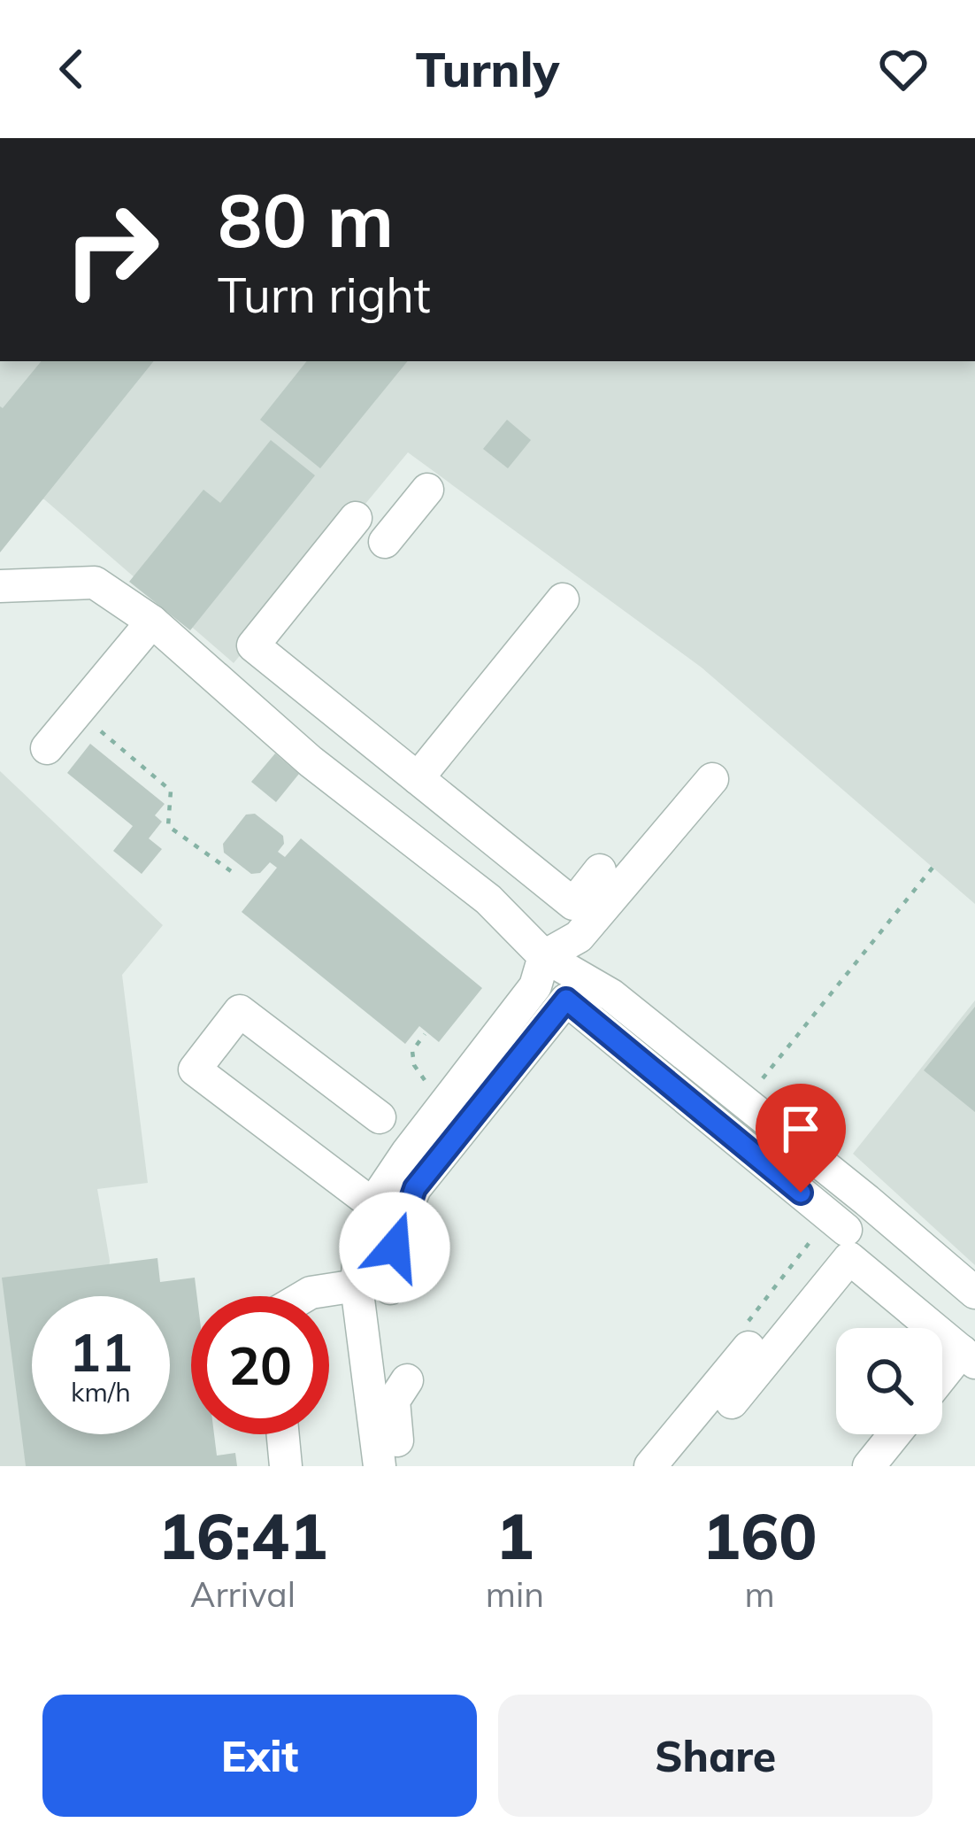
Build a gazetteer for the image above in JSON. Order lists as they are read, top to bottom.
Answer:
{
  "page": {
    "header": "Turnly",
    "turn": ["80 m", "Turn right"],
    "speed": "11 km/h",
    "limit": "20",
    "eta": [
      "16:41",
      "Arrival",
      "1",
      "min",
      "160",
      "m"
    ],
    "buttons": ["Exit", "Share"]
  }
}
